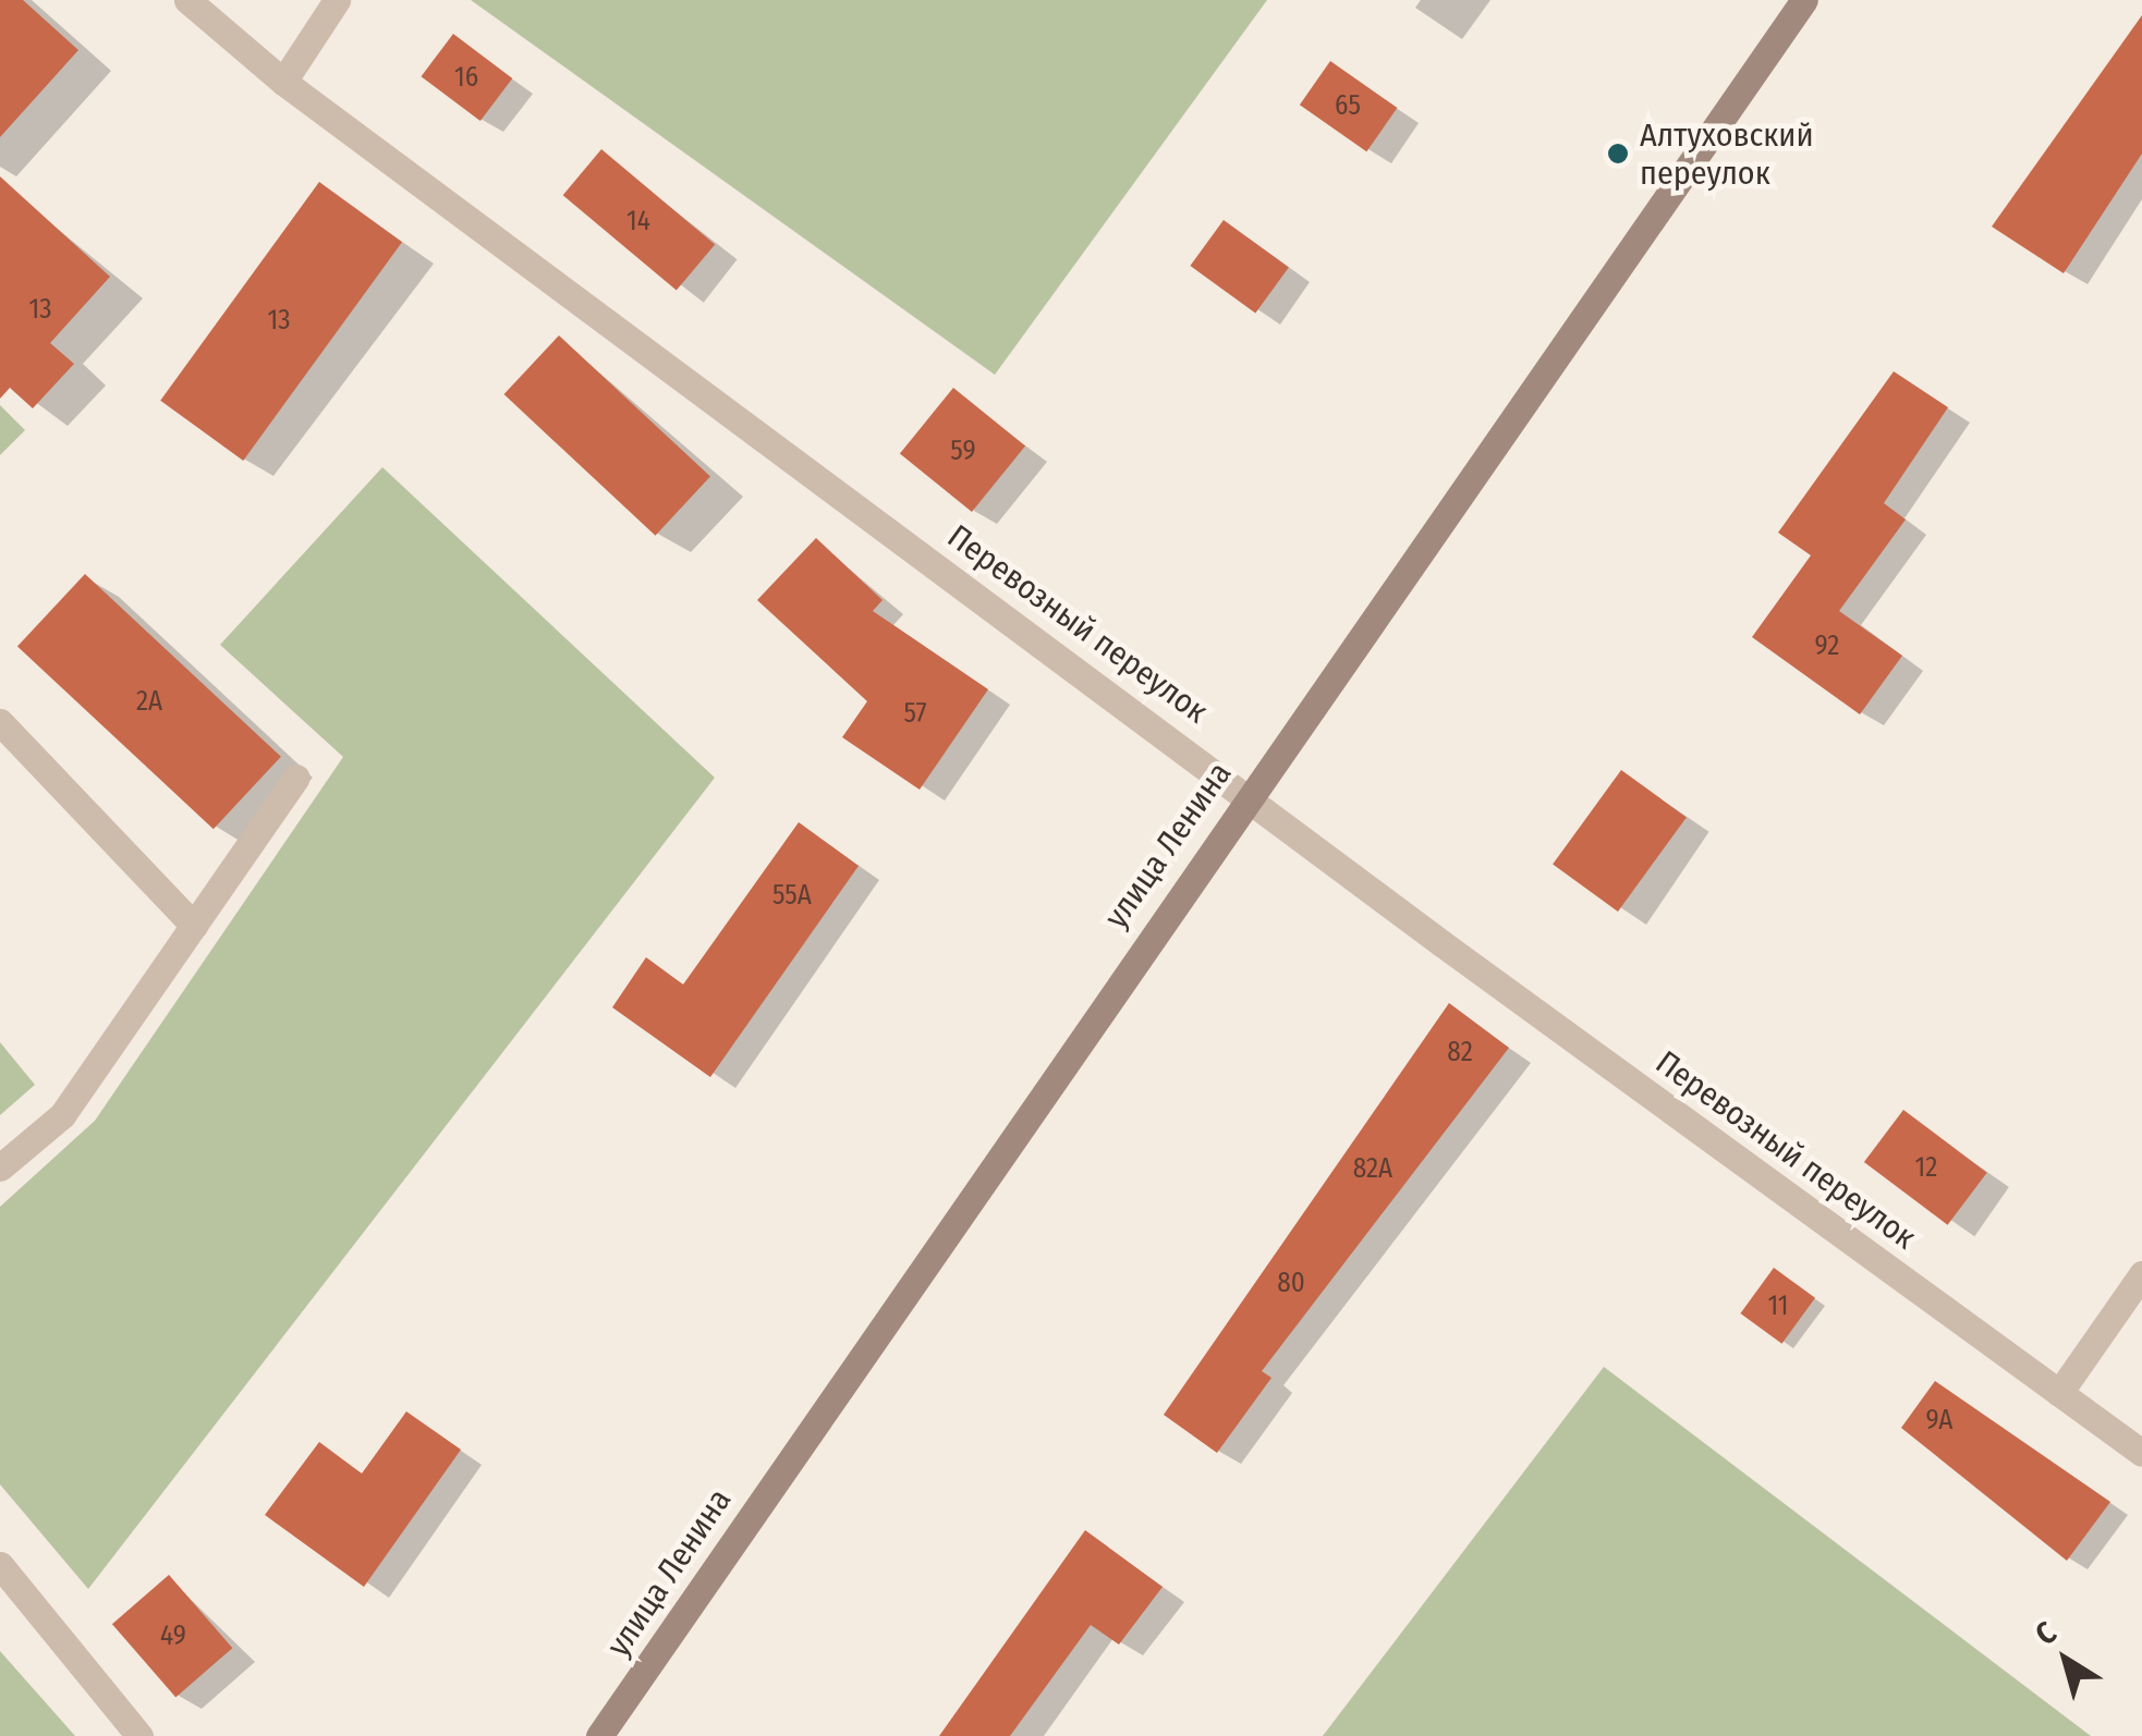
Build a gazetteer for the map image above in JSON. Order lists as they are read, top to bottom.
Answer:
{
  "streets": {
    "main road": ["улица Ленина"],
    "street": ["Перевозный переулок"]
  },
  "crossings": [
    ["Перевозный переулок", "улица Ленина"]
  ],
  "places": ["Алтуховский переулок"],
  "house_numbers": [
    "16",
    "65",
    "14",
    "13",
    "13",
    "59",
    "92",
    "2А",
    "57",
    "55А",
    "82",
    "12",
    "82А",
    "80",
    "11",
    "9А",
    "49"
  ],
  "north": "top left"
}
